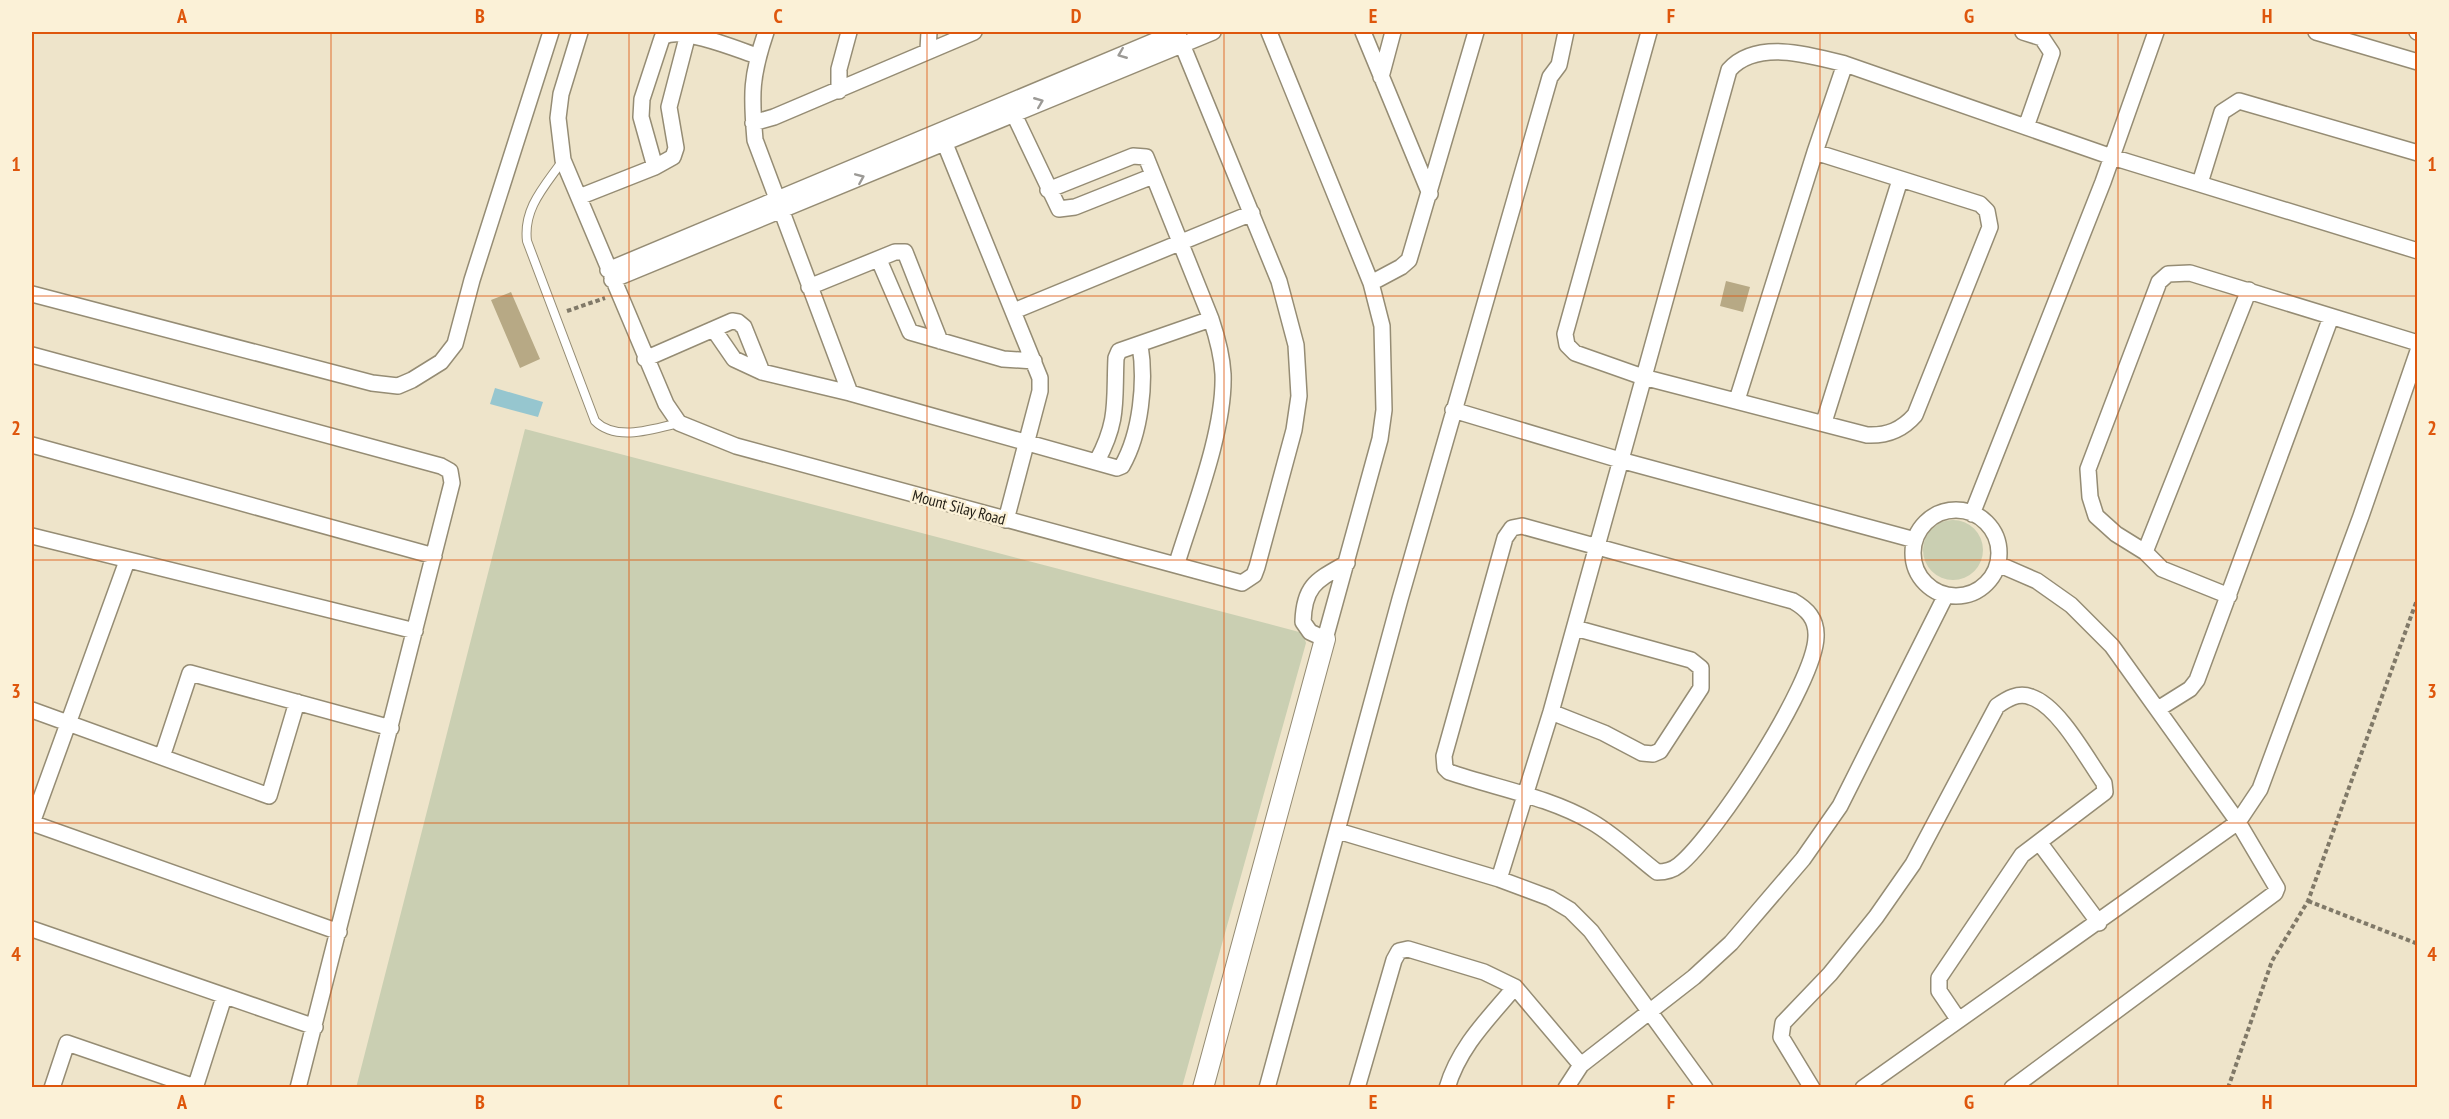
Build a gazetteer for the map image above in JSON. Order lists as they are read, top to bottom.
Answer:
{
  "streets": {
    "street": ["Mount Silay Road"]
  },
  "grid": {
    "columns": [
      "A",
      "B",
      "C",
      "D",
      "E",
      "F",
      "G",
      "H"
    ],
    "rows": [
      "1",
      "2",
      "3",
      "4"
    ]
  }
}
